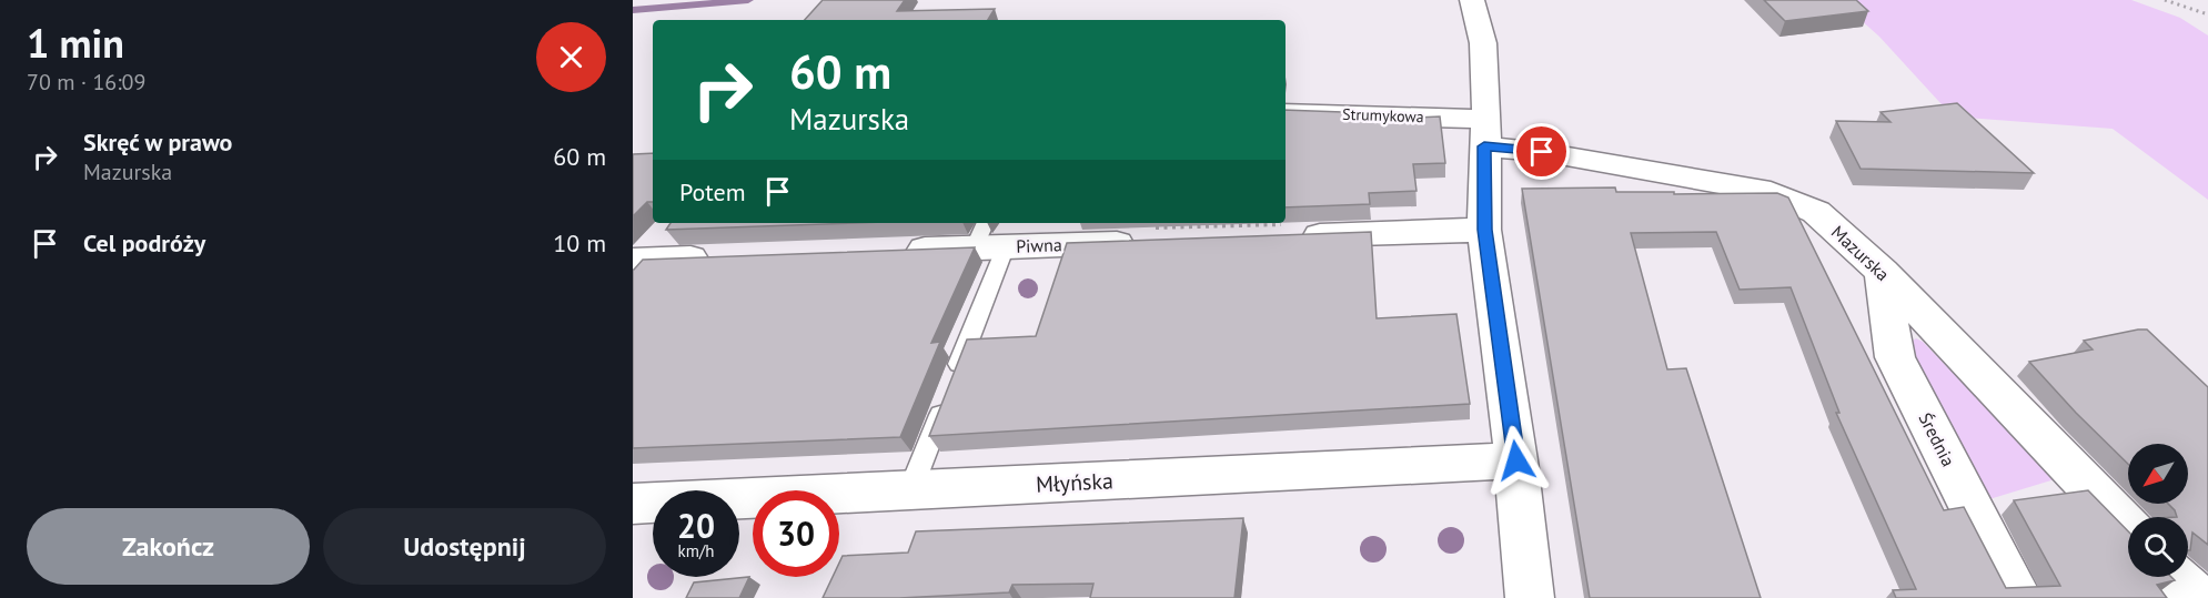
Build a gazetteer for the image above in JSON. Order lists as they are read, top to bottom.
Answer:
{
  "streets": {
    "street": [
      "Strumykowa",
      "Piwna",
      "Mazurska",
      "Średnia",
      "Młyńska"
    ]
  },
  "crossings": [
    ["Strumykowa", "Mazurska"],
    ["Mazurska", "Średnia"]
  ],
  "north": "bottom left",
  "page": {
    "heading": ["1 min", "70 m · 16:09"],
    "turn": ["60 m", "Mazurska"],
    "list": [
      {
        "name": "Skręć w prawo",
        "note": "Mazurska",
        "value": "60 m"
      },
      {
        "name": "Cel podróży",
        "value": "10 m"
      }
    ],
    "then": "Potem",
    "speed": "20 km/h",
    "limit": "30",
    "buttons": ["Zakończ", "Udostępnij"]
  }
}
